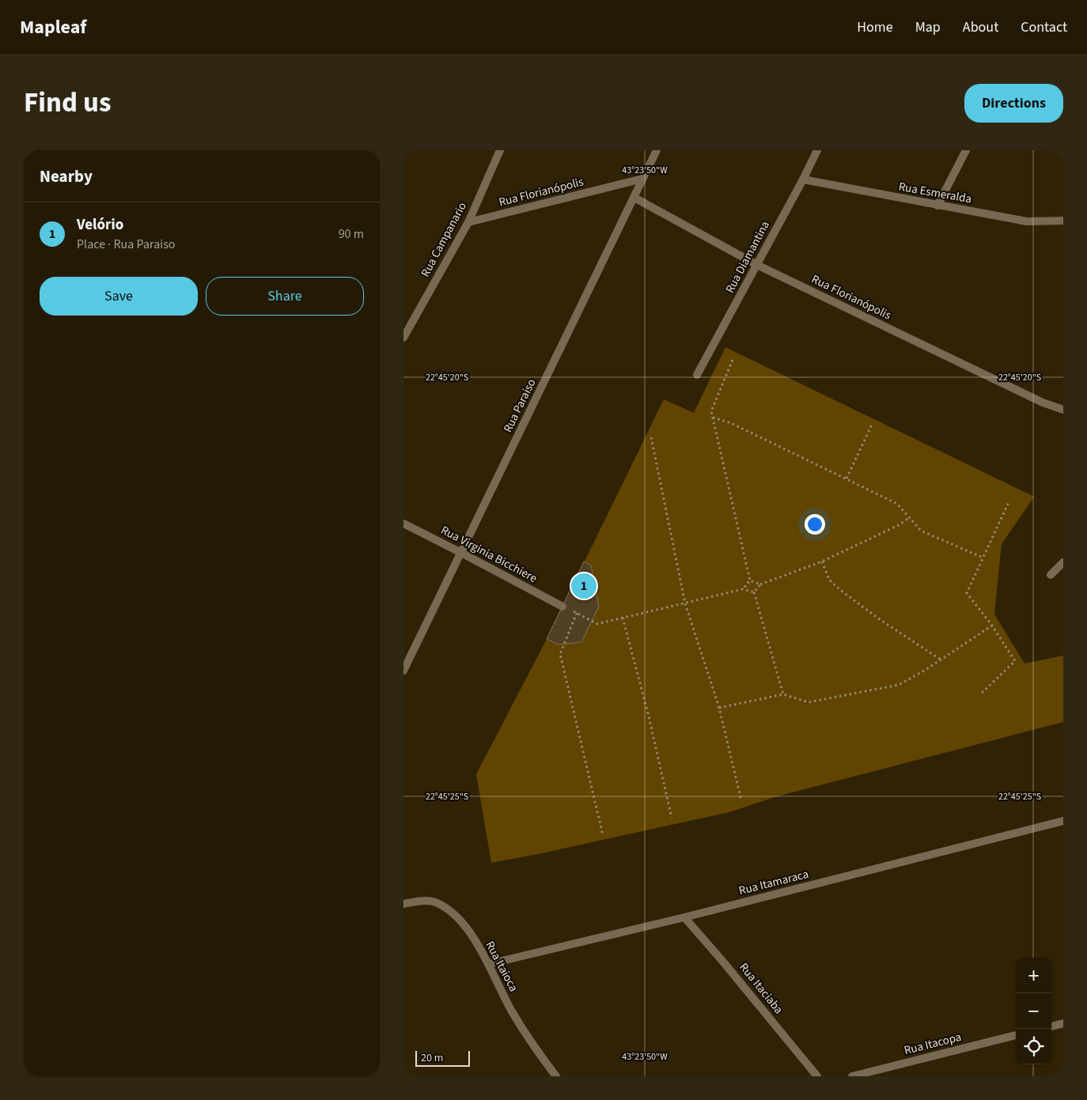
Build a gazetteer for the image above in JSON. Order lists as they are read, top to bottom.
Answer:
{
  "streets": {
    "street": [
      "Rua Florianópolis",
      "Rua Esmeralda",
      "Rua Campanario",
      "Rua Diamantina",
      "Rua Paraiso",
      "Rua Virginia Bicchiere",
      "Rua Itamaraca",
      "Rua Itaioca",
      "Rua Itaciaba",
      "Rua Itacopa"
    ]
  },
  "crossings": [
    ["Rua Florianópolis", "Rua Campanario"],
    ["Rua Florianópolis", "Rua Diamantina"],
    ["Rua Florianópolis", "Rua Paraiso"],
    ["Rua Esmeralda", "Rua Diamantina"],
    ["Rua Paraiso", "Rua Virginia Bicchiere"],
    ["Rua Itamaraca", "Rua Itaioca"],
    ["Rua Itamaraca", "Rua Itaciaba"]
  ],
  "scale_bar": "20 m",
  "page": {
    "header": "Mapleaf",
    "nav": [
      "Home",
      "Map",
      "About",
      "Contact"
    ],
    "title": "Find us",
    "buttons": [
      "Directions",
      ["Save", "Share"]
    ],
    "heading": "Nearby",
    "list": [
      {
        "mark": "1",
        "name": "Velório",
        "note": "Place · Rua Paraiso",
        "value": "90 m"
      }
    ],
    "pins": "1",
    "map_buttons": ["+", "−"],
    "scale": "20 m"
  },
  "coordinates": ["43°23'50\"W", "22°45'20\"S", "22°45'25\"S"]
}
